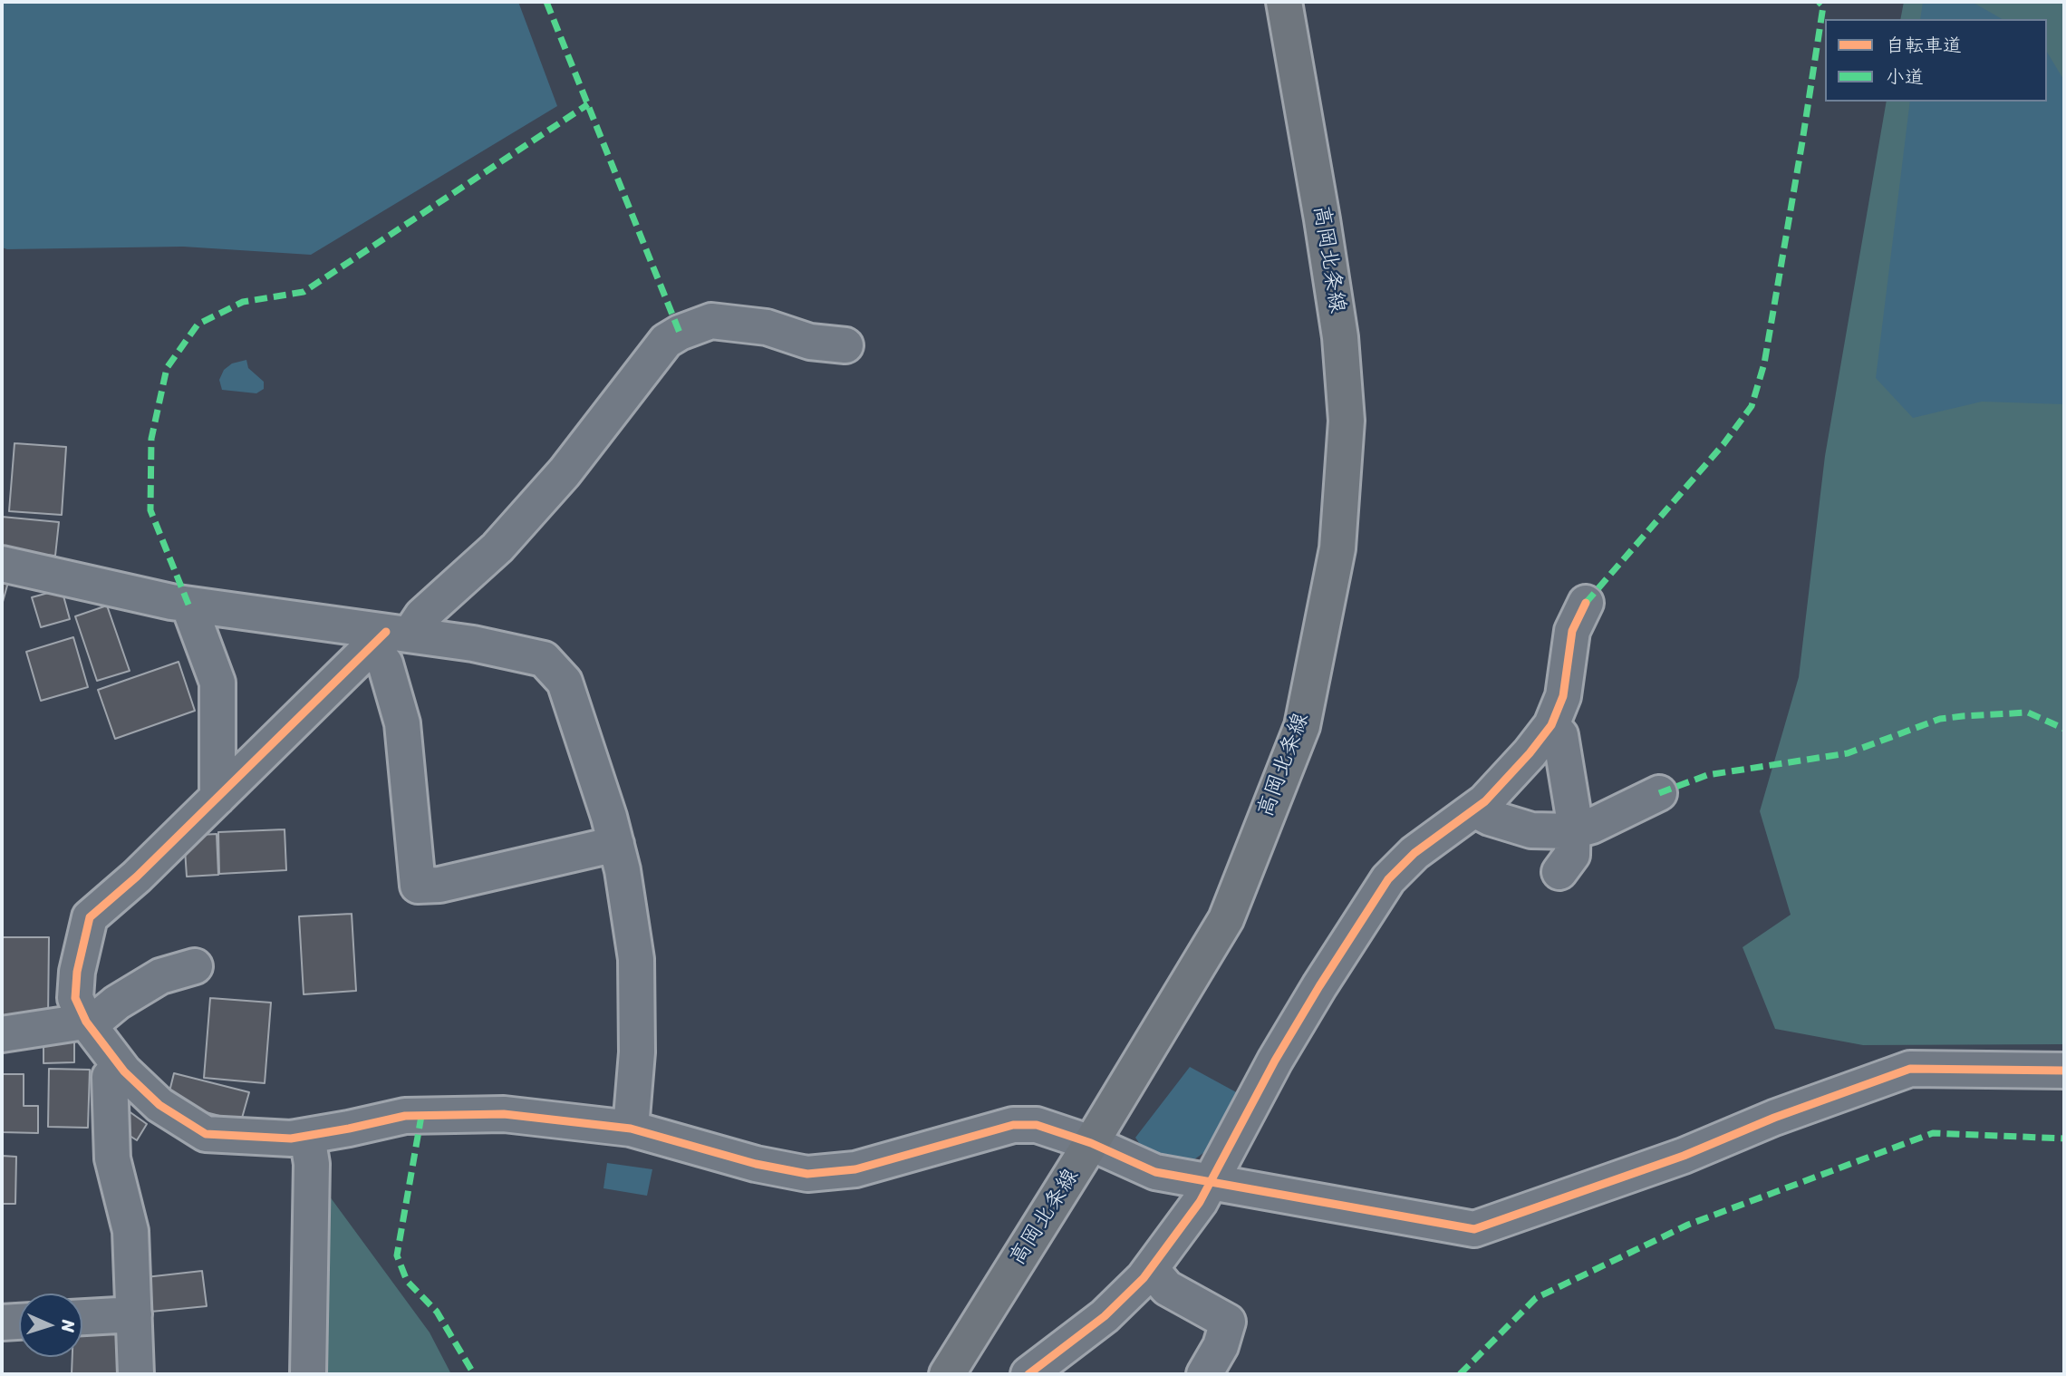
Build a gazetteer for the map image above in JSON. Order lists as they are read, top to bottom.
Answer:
{
  "streets": {
    "main road": ["高岡北条線"]
  },
  "legend": ["自転車道", "小道"],
  "north": "right"
}
